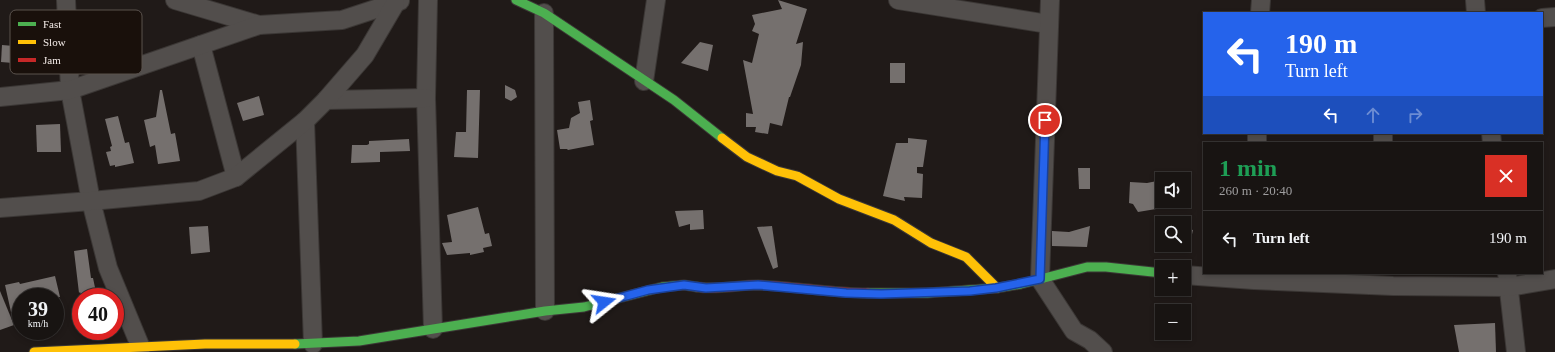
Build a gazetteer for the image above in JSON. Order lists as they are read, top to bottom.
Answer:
{
  "legend": ["Fast", "Slow", "Jam"],
  "page": {
    "turn": ["190 m", "Turn left"],
    "heading": ["1 min", "260 m · 20:40"],
    "map_buttons": ["+", "−"],
    "list": [
      {
        "name": "Turn left",
        "value": "190 m"
      }
    ],
    "speed": "39 km/h",
    "limit": "40"
  }
}
